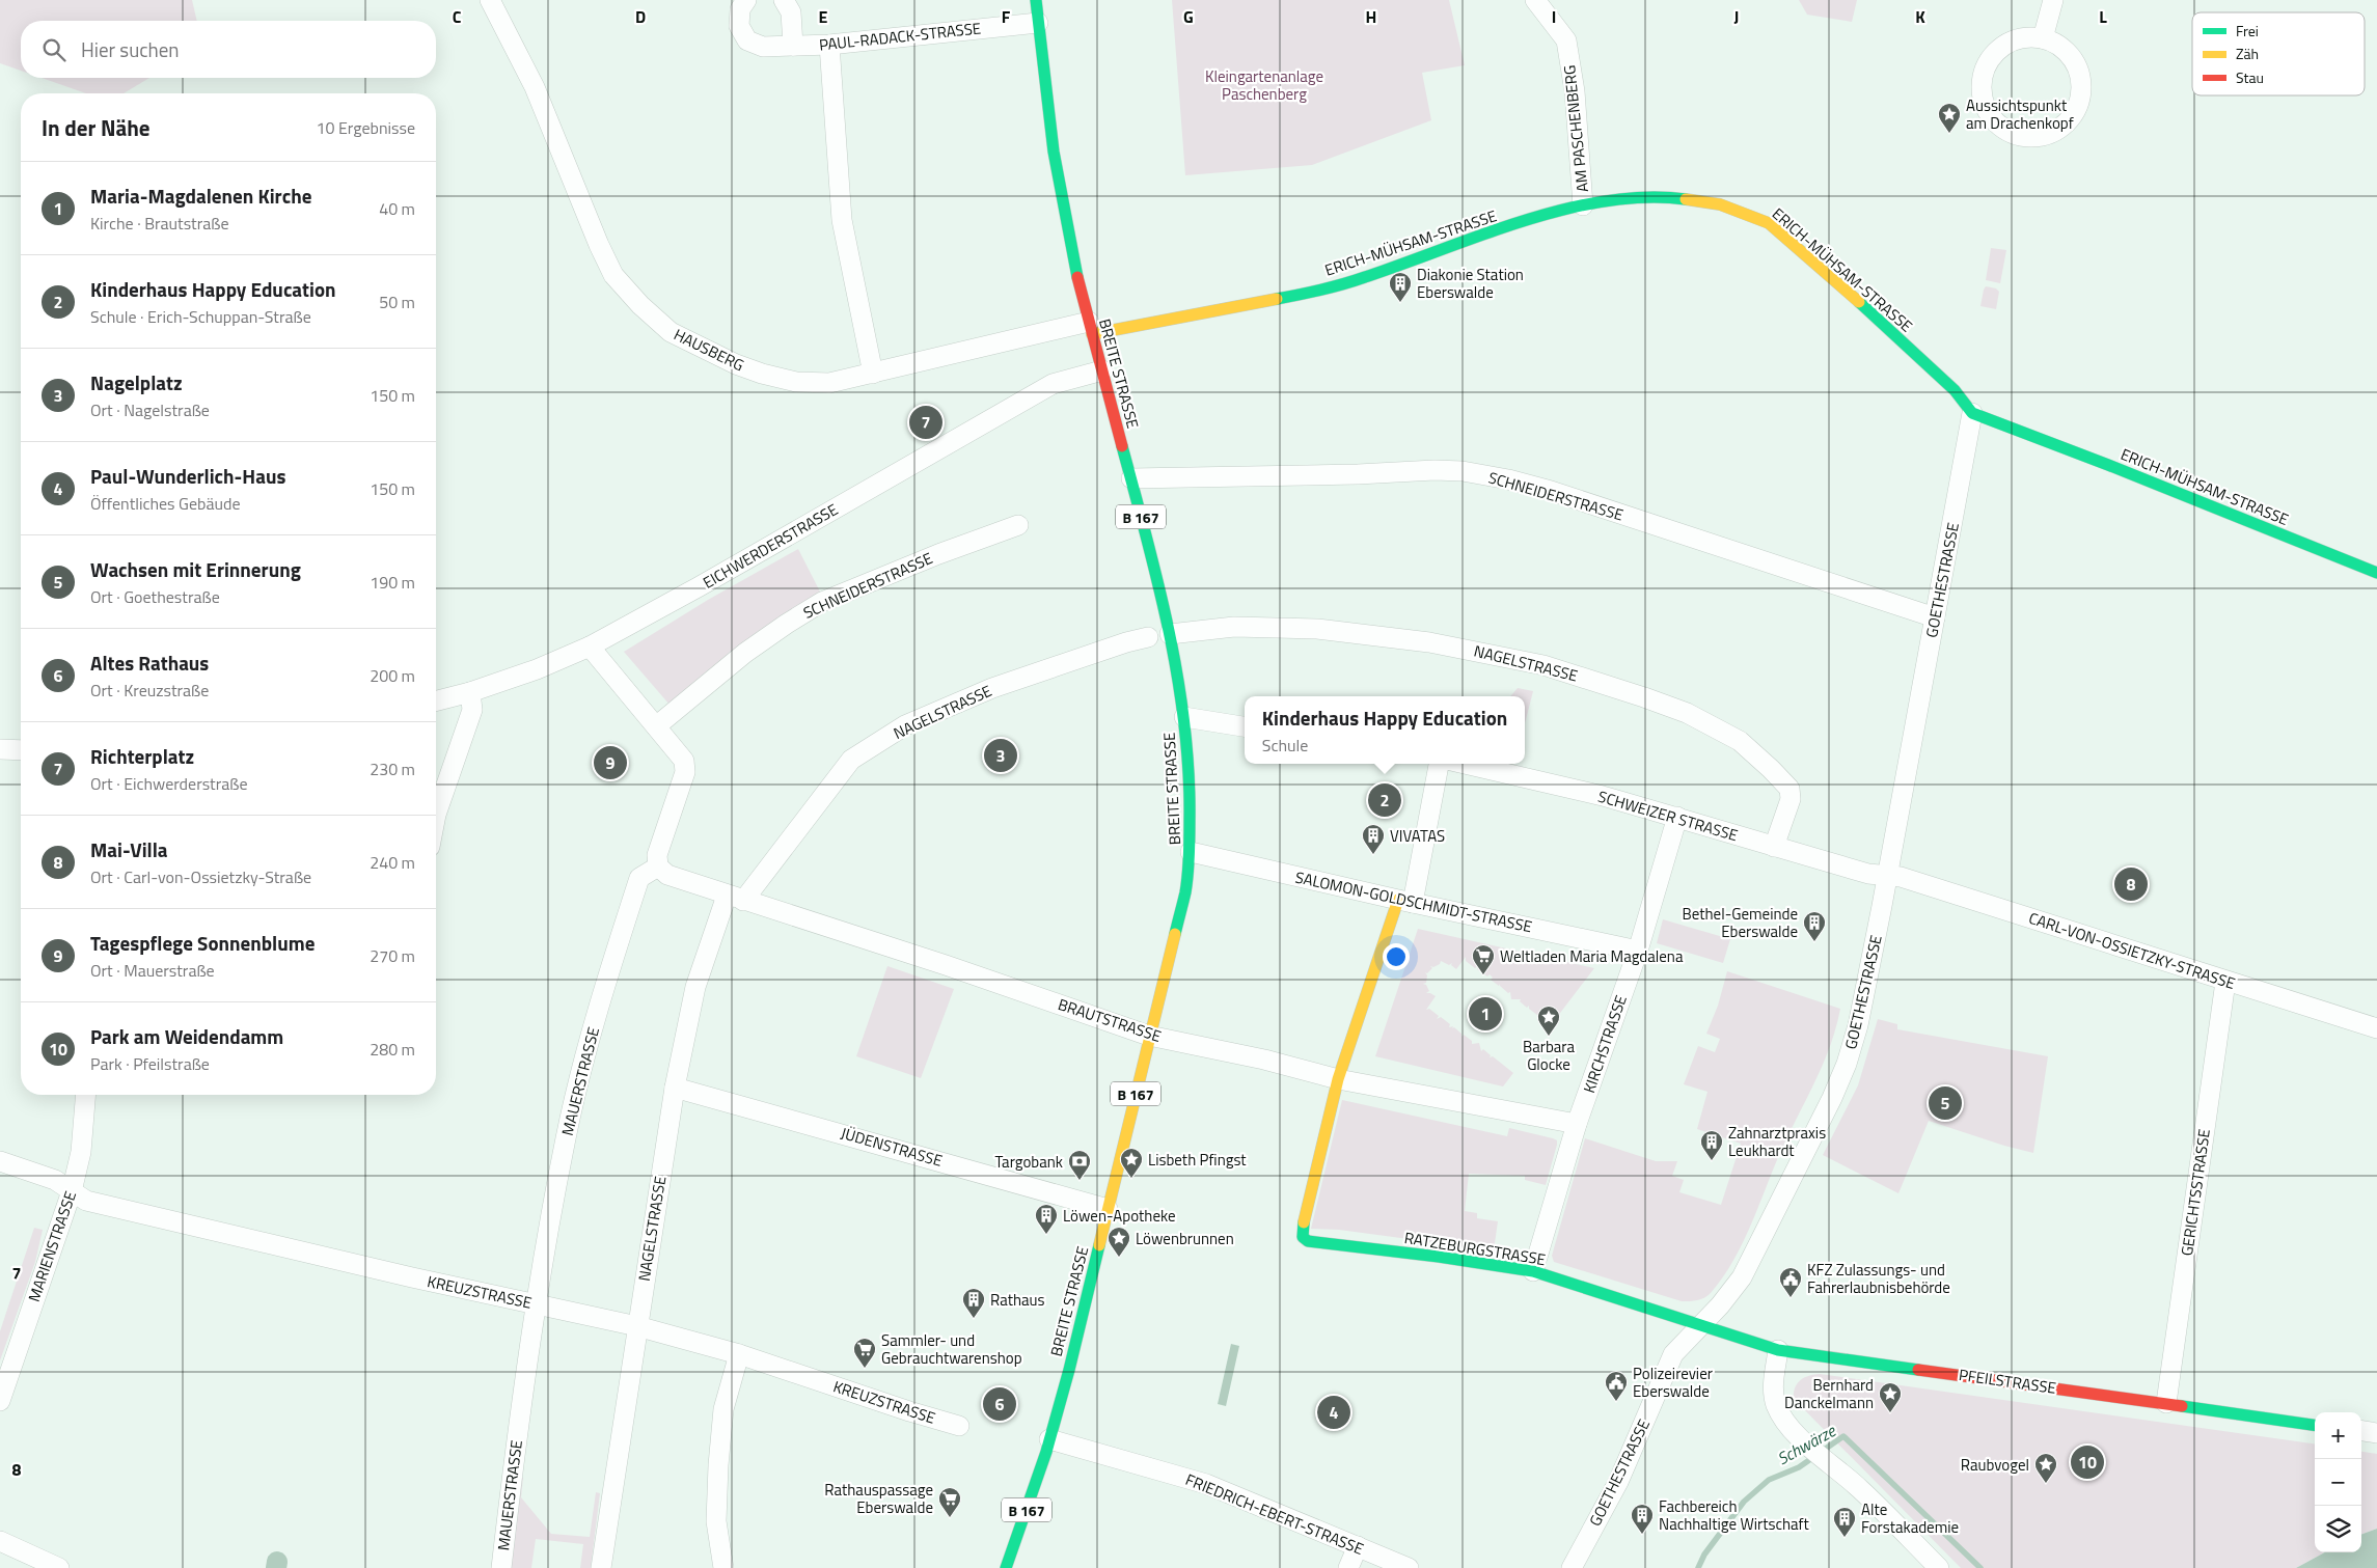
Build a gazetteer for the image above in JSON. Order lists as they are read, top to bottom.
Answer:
{
  "streets": {
    "street": [
      "PAUL-RADACK-STRASSE",
      "AM PASCHENBERG",
      "ERICH-MÜHSAM-STRASSE",
      "HAUSBERG",
      "BREITE STRASSE",
      "SCHNEIDERSTRASSE",
      "B 167",
      "EICHWERDERSTRASSE",
      "GOETHESTRASSE",
      "NAGELSTRASSE",
      "SCHWEIZER STRASSE",
      "SALOMON-GOLDSCHMIDT-STRASSE",
      "CARL-VON-OSSIETZKY-STRASSE",
      "BRAUTSTRASSE",
      "KIRCHSTRASSE",
      "MAUERSTRASSE",
      "JÜDENSTRASSE",
      "GERICHTSSTRASSE",
      "MARIENSTRASSE",
      "RATZEBURGSTRASSE",
      "KREUZSTRASSE",
      "PFEILSTRASSE",
      "FRIEDRICH-EBERT-STRASSE"
    ]
  },
  "crossings": [
    ["PAUL-RADACK-STRASSE", "BREITE STRASSE"],
    ["AM PASCHENBERG", "ERICH-MÜHSAM-STRASSE"],
    ["ERICH-MÜHSAM-STRASSE", "HAUSBERG"],
    ["ERICH-MÜHSAM-STRASSE", "BREITE STRASSE"],
    ["ERICH-MÜHSAM-STRASSE", "GOETHESTRASSE"],
    ["HAUSBERG", "BREITE STRASSE"],
    ["BREITE STRASSE", "SCHNEIDERSTRASSE"],
    ["BREITE STRASSE", "EICHWERDERSTRASSE"],
    ["BREITE STRASSE", "NAGELSTRASSE"],
    ["BREITE STRASSE", "SALOMON-GOLDSCHMIDT-STRASSE"],
    ["BREITE STRASSE", "BRAUTSTRASSE"],
    ["BREITE STRASSE", "JÜDENSTRASSE"],
    ["BREITE STRASSE", "FRIEDRICH-EBERT-STRASSE"],
    ["SCHNEIDERSTRASSE", "GOETHESTRASSE"],
    ["GOETHESTRASSE", "SCHWEIZER STRASSE"],
    ["GOETHESTRASSE", "CARL-VON-OSSIETZKY-STRASSE"],
    ["GOETHESTRASSE", "RATZEBURGSTRASSE"],
    ["GOETHESTRASSE", "PFEILSTRASSE"],
    ["NAGELSTRASSE", "SCHWEIZER STRASSE"],
    ["NAGELSTRASSE", "BRAUTSTRASSE"],
    ["NAGELSTRASSE", "JÜDENSTRASSE"],
    ["NAGELSTRASSE", "KREUZSTRASSE"],
    ["SCHWEIZER STRASSE", "CARL-VON-OSSIETZKY-STRASSE"],
    ["SCHWEIZER STRASSE", "KIRCHSTRASSE"],
    ["SALOMON-GOLDSCHMIDT-STRASSE", "KIRCHSTRASSE"],
    ["CARL-VON-OSSIETZKY-STRASSE", "GERICHTSSTRASSE"],
    ["BRAUTSTRASSE", "KIRCHSTRASSE"],
    ["BRAUTSTRASSE", "MAUERSTRASSE"],
    ["BRAUTSTRASSE", "RATZEBURGSTRASSE"],
    ["KIRCHSTRASSE", "RATZEBURGSTRASSE"],
    ["MAUERSTRASSE", "KREUZSTRASSE"],
    ["GERICHTSSTRASSE", "PFEILSTRASSE"],
    ["MARIENSTRASSE", "KREUZSTRASSE"],
    ["RATZEBURGSTRASSE", "PFEILSTRASSE"]
  ],
  "water": ["Schwärze"],
  "parks": ["Kleingartenanlage Paschenberg"],
  "places": {
    "place": [
      "Aussichtspunkt am Drachenkopf",
      "Barbara Glocke",
      "Lisbeth Pfingst",
      "Löwenbrunnen",
      "Bernhard Danckelmann",
      "Raubvogel"
    ],
    "building": [
      "Diakonie Station Eberswalde",
      "VIVATAS",
      "Bethel-Gemeinde Eberswalde",
      "Zahnarztpraxis Leukhardt",
      "Löwen-Apotheke",
      "Rathaus",
      "Fachbereich Nachhaltige Wirtschaft",
      "Alte Forstakademie"
    ],
    "supermarket": ["Weltladen Maria Magdalena", "Sammler- und Gebrauchtwarenshop", "Rathauspassage Eberswalde"],
    "bank": ["Targobank"],
    "public building": ["KFZ Zulassungs- und Fahrerlaubnisbehörde", "Polizeirevier Eberswalde"]
  },
  "legend": ["Frei", "Zäh", "Stau"],
  "page": {
    "search": "Hier suchen",
    "heading": ["In der Nähe", "10 Ergebnisse"],
    "list": [
      {
        "mark": "1",
        "name": "Maria-Magdalenen Kirche",
        "note": "Kirche · Brautstraße",
        "value": "40 m"
      },
      {
        "mark": "2",
        "name": "Kinderhaus Happy Education",
        "note": "Schule · Erich-Schuppan-Straße",
        "value": "50 m"
      },
      {
        "mark": "3",
        "name": "Nagelplatz",
        "note": "Ort · Nagelstraße",
        "value": "150 m"
      },
      {
        "mark": "4",
        "name": "Paul-Wunderlich-Haus",
        "note": "Öffentliches Gebäude",
        "value": "150 m"
      },
      {
        "mark": "5",
        "name": "Wachsen mit Erinnerung",
        "note": "Ort · Goethestraße",
        "value": "190 m"
      },
      {
        "mark": "6",
        "name": "Altes Rathaus",
        "note": "Ort · Kreuzstraße",
        "value": "200 m"
      },
      {
        "mark": "7",
        "name": "Richterplatz",
        "note": "Ort · Eichwerderstraße",
        "value": "230 m"
      },
      {
        "mark": "8",
        "name": "Mai-Villa",
        "note": "Ort · Carl-von-Ossietzky-Straße",
        "value": "240 m"
      },
      {
        "mark": "9",
        "name": "Tagespflege Sonnenblume",
        "note": "Ort · Mauerstraße",
        "value": "270 m"
      },
      {
        "mark": "10",
        "name": "Park am Weidendamm",
        "note": "Park · Pfeilstraße",
        "value": "280 m"
      }
    ],
    "pins": [
      "7",
      "3",
      "9",
      "2",
      "8",
      "1",
      "5",
      "6",
      "4",
      "10"
    ],
    "popup": ["Kinderhaus Happy Education", "Schule"],
    "map_buttons": ["+", "−"]
  },
  "grid": {
    "columns": [
      "C",
      "D",
      "E",
      "F",
      "G",
      "H",
      "I",
      "J",
      "K",
      "L"
    ],
    "rows": ["7", "8"]
  }
}
